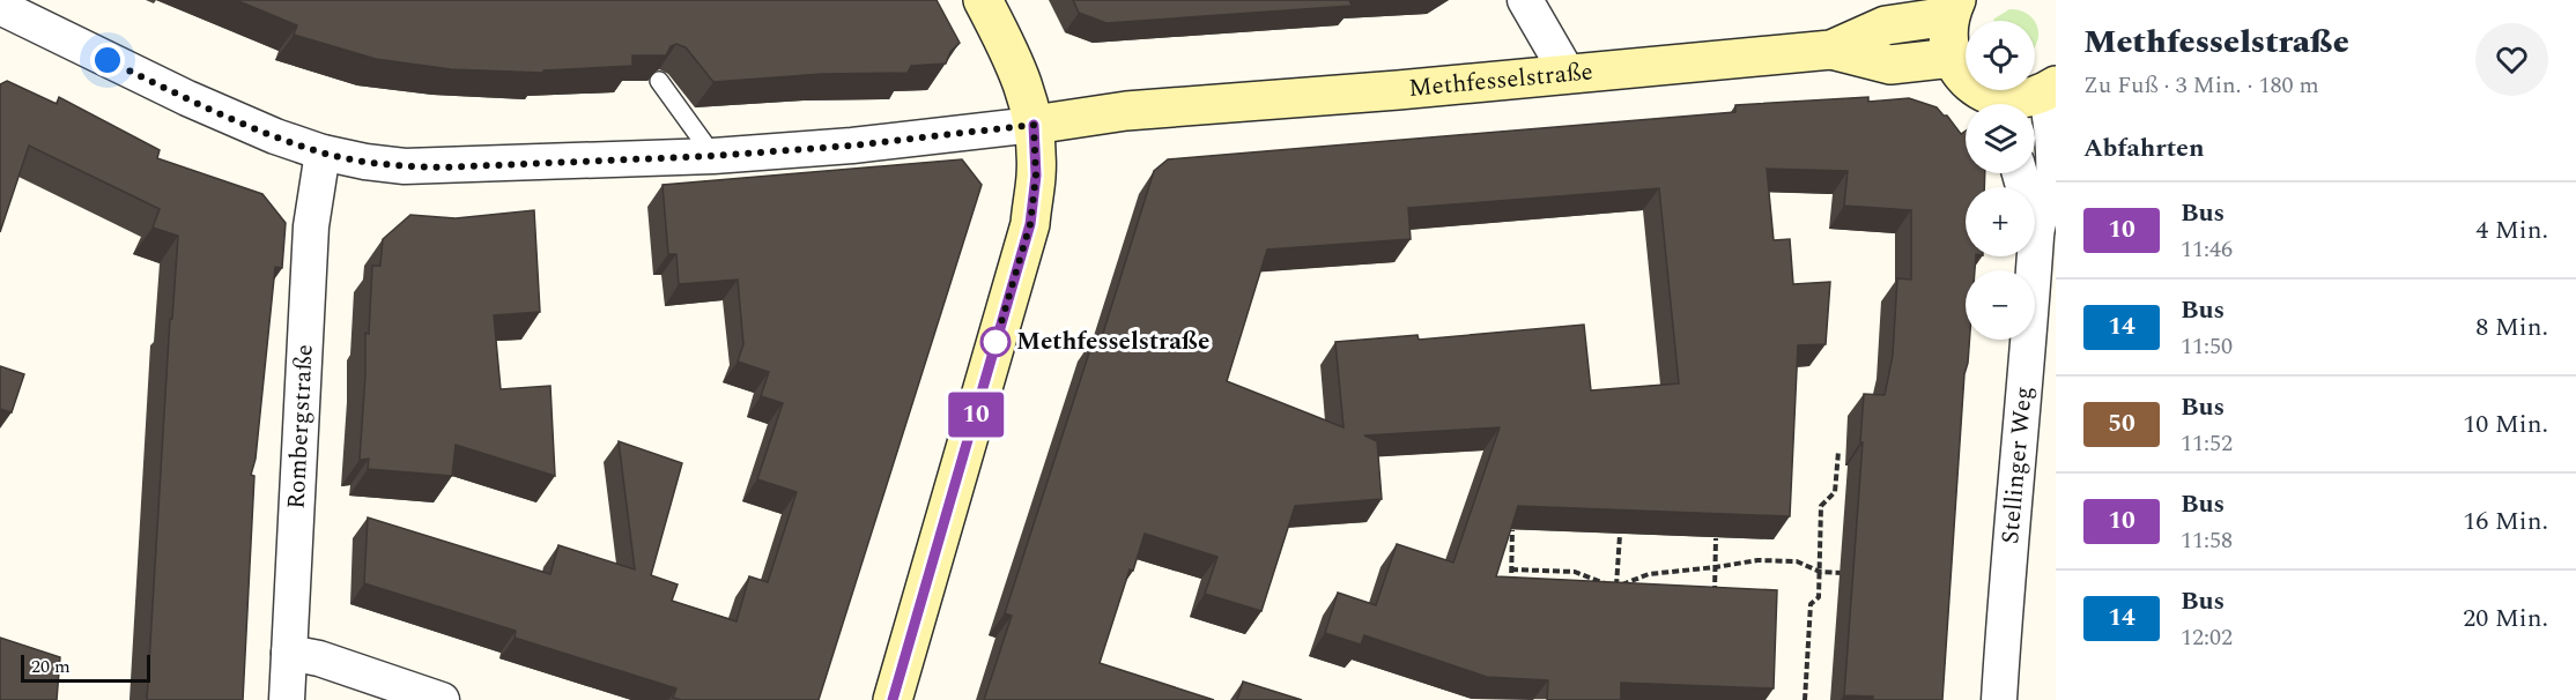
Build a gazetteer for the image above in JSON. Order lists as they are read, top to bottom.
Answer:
{
  "streets": {
    "street": ["Methfesselstraße", "Rombergstraße", "Stellinger Weg"]
  },
  "crossings": [
    ["Methfesselstraße", "Rombergstraße"],
    ["Methfesselstraße", "Stellinger Weg"]
  ],
  "places": ["Methfesselstraße"],
  "lines": ["bus line 10"],
  "scale_bar": "20 m",
  "page": {
    "on_map": "10",
    "heading": [
      ["Methfesselstraße", "Zu Fuß · 3 Min. · 180 m"],
      "Abfahrten"
    ],
    "map_buttons": ["+", "−"],
    "list": [
      {
        "mark": "10",
        "name": "Bus",
        "note": "11:46",
        "value": "4 Min."
      },
      {
        "mark": "14",
        "name": "Bus",
        "note": "11:50",
        "value": "8 Min."
      },
      {
        "mark": "50",
        "name": "Bus",
        "note": "11:52",
        "value": "10 Min."
      },
      {
        "mark": "10",
        "name": "Bus",
        "note": "11:58",
        "value": "16 Min."
      },
      {
        "mark": "14",
        "name": "Bus",
        "note": "12:02",
        "value": "20 Min."
      }
    ],
    "scale": "20 m"
  }
}
